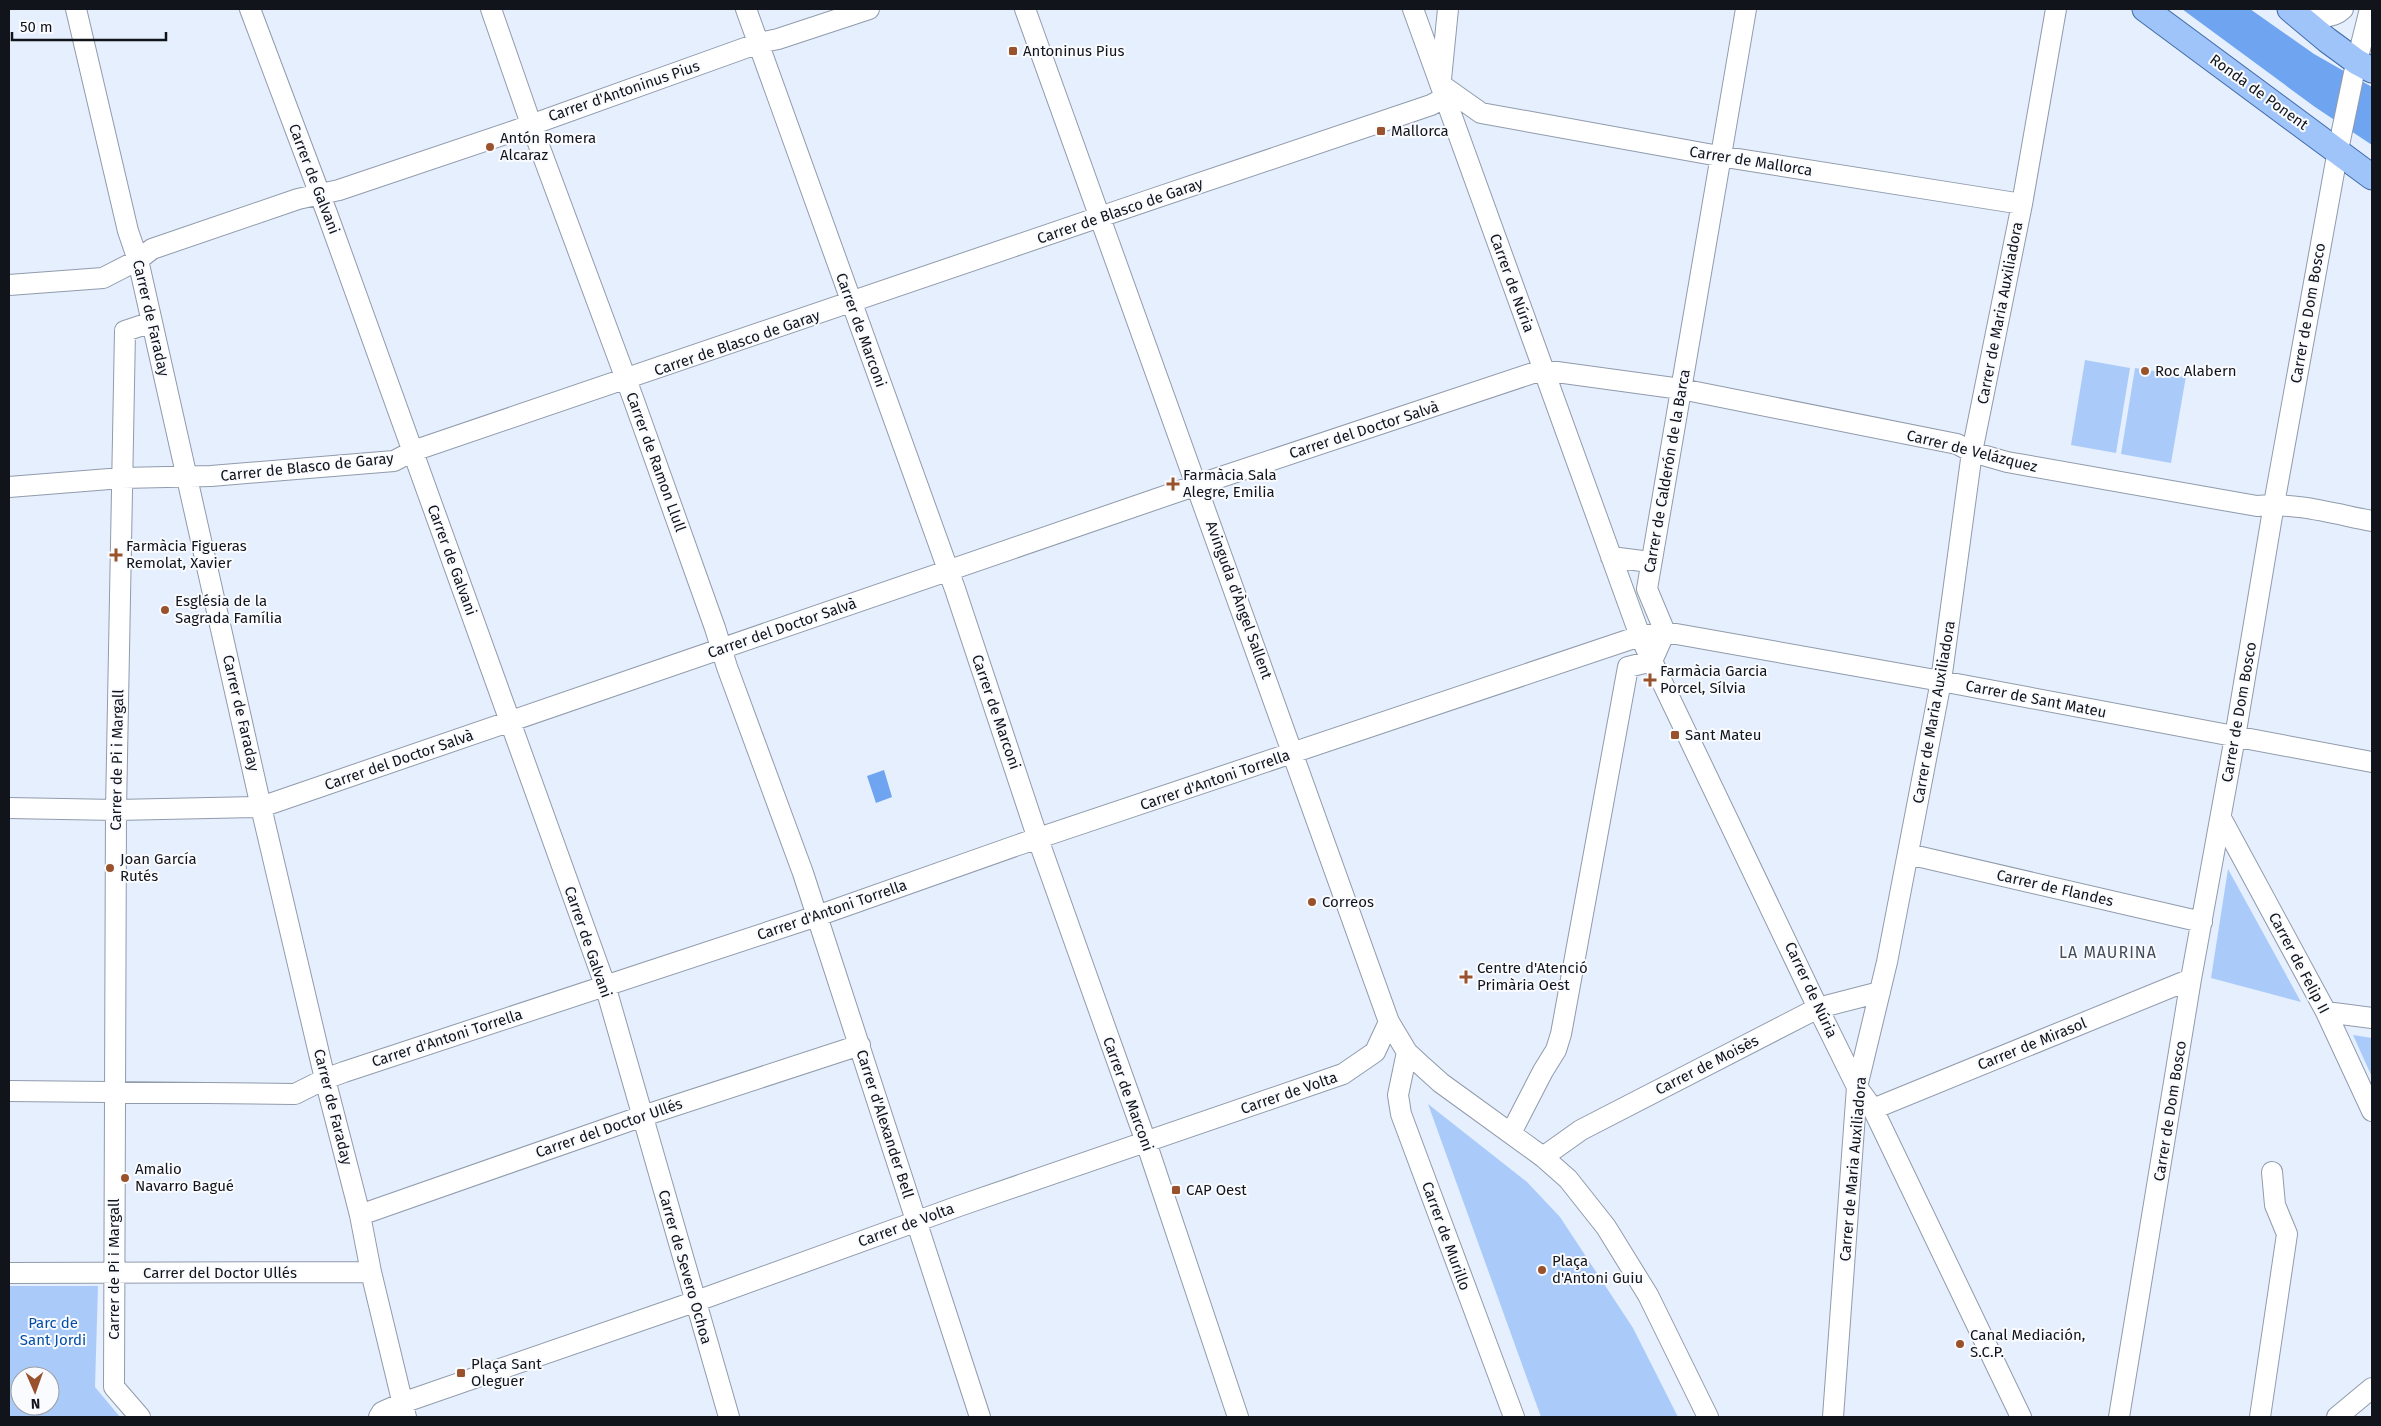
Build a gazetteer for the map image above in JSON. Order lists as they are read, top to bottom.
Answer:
{
  "streets": {
    "main road": ["Ronda de Ponent"],
    "street": [
      "Carrer d'Antoninus Pius",
      "Carrer de Mallorca",
      "Carrer de Galvani",
      "Carrer de Blasco de Garay",
      "Carrer de Núria",
      "Carrer de Maria Auxiliadora",
      "Carrer de Dom Bosco",
      "Carrer de Faraday",
      "Carrer de Marconi",
      "Carrer del Doctor Salvà",
      "Carrer de Velázquez",
      "Carrer de Ramon Llull",
      "Carrer de Calderón de la Barca",
      "Avinguda d'Àngel Sallent",
      "Carrer de Sant Mateu",
      "Carrer de Pi i Margall",
      "Carrer d'Antoni Torrella",
      "Carrer de Flandes",
      "Carrer de Felip II",
      "Carrer de Mirasol",
      "Carrer de Moisès",
      "Carrer de Volta",
      "Carrer d'Alexander Bell",
      "Carrer del Doctor Ullés",
      "Carrer de Murillo",
      "Carrer de Severo Ochoa"
    ]
  },
  "crossings": [
    ["Carrer d'Antoninus Pius", "Carrer de Galvani"],
    ["Carrer d'Antoninus Pius", "Carrer de Faraday"],
    ["Carrer d'Antoninus Pius", "Carrer de Marconi"],
    ["Carrer d'Antoninus Pius", "Carrer de Ramon Llull"],
    ["Ronda de Ponent", "Carrer de Dom Bosco"],
    ["Carrer de Mallorca", "Carrer de Blasco de Garay"],
    ["Carrer de Mallorca", "Carrer de Núria"],
    ["Carrer de Mallorca", "Carrer de Maria Auxiliadora"],
    ["Carrer de Mallorca", "Carrer de Calderón de la Barca"],
    ["Carrer de Galvani", "Carrer de Blasco de Garay"],
    ["Carrer de Galvani", "Carrer del Doctor Salvà"],
    ["Carrer de Galvani", "Carrer d'Antoni Torrella"],
    ["Carrer de Galvani", "Carrer del Doctor Ullés"],
    ["Carrer de Galvani", "Carrer de Severo Ochoa"],
    ["Carrer de Blasco de Garay", "Carrer de Núria"],
    ["Carrer de Blasco de Garay", "Carrer de Faraday"],
    ["Carrer de Blasco de Garay", "Carrer de Marconi"],
    ["Carrer de Blasco de Garay", "Carrer de Ramon Llull"],
    ["Carrer de Blasco de Garay", "Avinguda d'Àngel Sallent"],
    ["Carrer de Blasco de Garay", "Carrer de Pi i Margall"],
    ["Carrer de Núria", "Carrer de Maria Auxiliadora"],
    ["Carrer de Núria", "Carrer del Doctor Salvà"],
    ["Carrer de Núria", "Carrer de Velázquez"],
    ["Carrer de Núria", "Carrer de Sant Mateu"],
    ["Carrer de Núria", "Carrer d'Antoni Torrella"],
    ["Carrer de Núria", "Carrer de Mirasol"],
    ["Carrer de Núria", "Carrer de Moisès"],
    ["Carrer de Maria Auxiliadora", "Carrer de Velázquez"],
    ["Carrer de Maria Auxiliadora", "Carrer de Sant Mateu"],
    ["Carrer de Maria Auxiliadora", "Carrer de Flandes"],
    ["Carrer de Maria Auxiliadora", "Carrer de Moisès"],
    ["Carrer de Dom Bosco", "Carrer de Velázquez"],
    ["Carrer de Dom Bosco", "Carrer de Sant Mateu"],
    ["Carrer de Dom Bosco", "Carrer de Flandes"],
    ["Carrer de Dom Bosco", "Carrer de Felip II"],
    ["Carrer de Dom Bosco", "Carrer de Mirasol"],
    ["Carrer de Faraday", "Carrer del Doctor Salvà"],
    ["Carrer de Faraday", "Carrer de Pi i Margall"],
    ["Carrer de Faraday", "Carrer d'Antoni Torrella"],
    ["Carrer de Faraday", "Carrer de Volta"],
    ["Carrer de Faraday", "Carrer del Doctor Ullés"],
    ["Carrer de Marconi", "Carrer del Doctor Salvà"],
    ["Carrer de Marconi", "Carrer d'Antoni Torrella"],
    ["Carrer de Marconi", "Carrer de Volta"],
    ["Carrer del Doctor Salvà", "Carrer de Velázquez"],
    ["Carrer del Doctor Salvà", "Carrer de Ramon Llull"],
    ["Carrer del Doctor Salvà", "Avinguda d'Àngel Sallent"],
    ["Carrer del Doctor Salvà", "Carrer de Pi i Margall"],
    ["Carrer de Velázquez", "Carrer de Calderón de la Barca"],
    ["Carrer de Ramon Llull", "Carrer d'Antoni Torrella"],
    ["Carrer de Ramon Llull", "Carrer d'Alexander Bell"],
    ["Carrer de Calderón de la Barca", "Carrer de Sant Mateu"],
    ["Avinguda d'Àngel Sallent", "Carrer d'Antoni Torrella"],
    ["Avinguda d'Àngel Sallent", "Carrer de Moisès"],
    ["Avinguda d'Àngel Sallent", "Carrer de Volta"],
    ["Avinguda d'Àngel Sallent", "Carrer de Murillo"],
    ["Carrer de Sant Mateu", "Carrer d'Antoni Torrella"],
    ["Carrer de Pi i Margall", "Carrer d'Antoni Torrella"],
    ["Carrer de Pi i Margall", "Carrer del Doctor Ullés"],
    ["Carrer d'Antoni Torrella", "Carrer d'Alexander Bell"],
    ["Carrer de Volta", "Carrer d'Alexander Bell"],
    ["Carrer de Volta", "Carrer de Severo Ochoa"],
    ["Carrer d'Alexander Bell", "Carrer del Doctor Ullés"],
    ["Carrer del Doctor Ullés", "Carrer de Severo Ochoa"]
  ],
  "districts": ["LA MAURINA"],
  "parks": ["Parc de Sant Jordi"],
  "places": {
    "transit": [
      "Antoninus Pius",
      "Mallorca",
      "Sant Mateu",
      "CAP Oest",
      "Plaça Sant Oleguer"
    ],
    "other": [
      "Antón Romera Alcaraz",
      "Roc Alabern",
      "Església de la Sagrada Família",
      "Joan García Rutés",
      "Correos",
      "Amalio Navarro Bagué",
      "Plaça d'Antoni Guiu",
      "Canal Mediación, S.C.P."
    ],
    "health": [
      "Farmàcia Sala Alegre, Emilia",
      "Farmàcia Figueras Remolat, Xavier",
      "Farmàcia Garcia Porcel, Sílvia",
      "Centre d'Atenció Primària Oest"
    ]
  },
  "scale_bar": "50 m",
  "north": "bottom"
}
